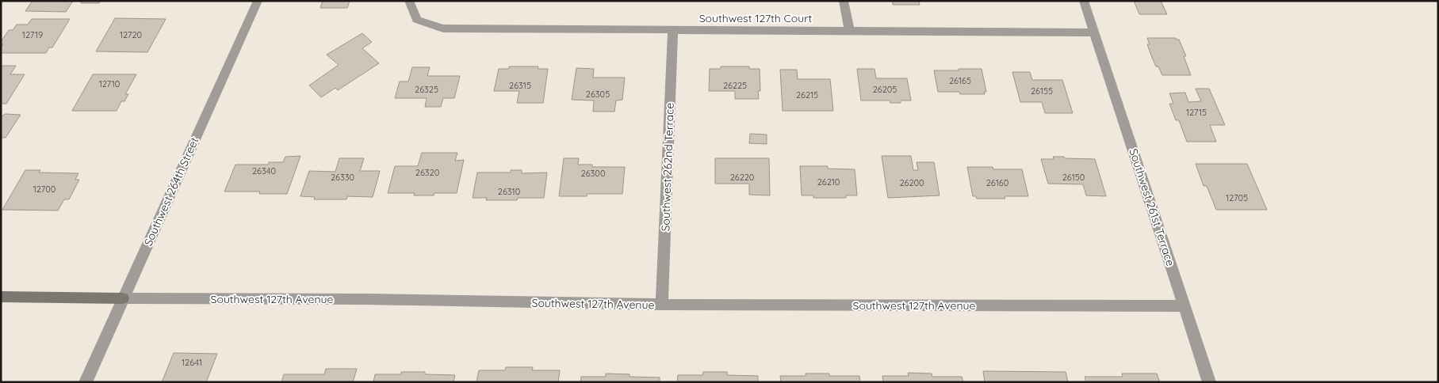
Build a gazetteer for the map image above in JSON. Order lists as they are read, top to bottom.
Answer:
{
  "streets": {
    "street": [
      "Southwest 127th Court",
      "Southwest 262nd Terrace",
      "Southwest 264th Street",
      "Southwest 261st Terrace",
      "Southwest 127th Avenue"
    ]
  },
  "crossings": [
    ["Southwest 127th Court", "Southwest 262nd Terrace"],
    ["Southwest 127th Court", "Southwest 261st Terrace"],
    ["Southwest 262nd Terrace", "Southwest 127th Avenue"],
    ["Southwest 264th Street", "Southwest 127th Avenue"],
    ["Southwest 261st Terrace", "Southwest 127th Avenue"]
  ],
  "house_numbers": [
    "12719",
    "12720",
    "26165",
    "12710",
    "26315",
    "26225",
    "26325",
    "26205",
    "26155",
    "26305",
    "26215",
    "12715",
    "26340",
    "26320",
    "26300",
    "26330",
    "26220",
    "26150",
    "26210",
    "26200",
    "26160",
    "12700",
    "26310",
    "12705",
    "12641"
  ]
}
